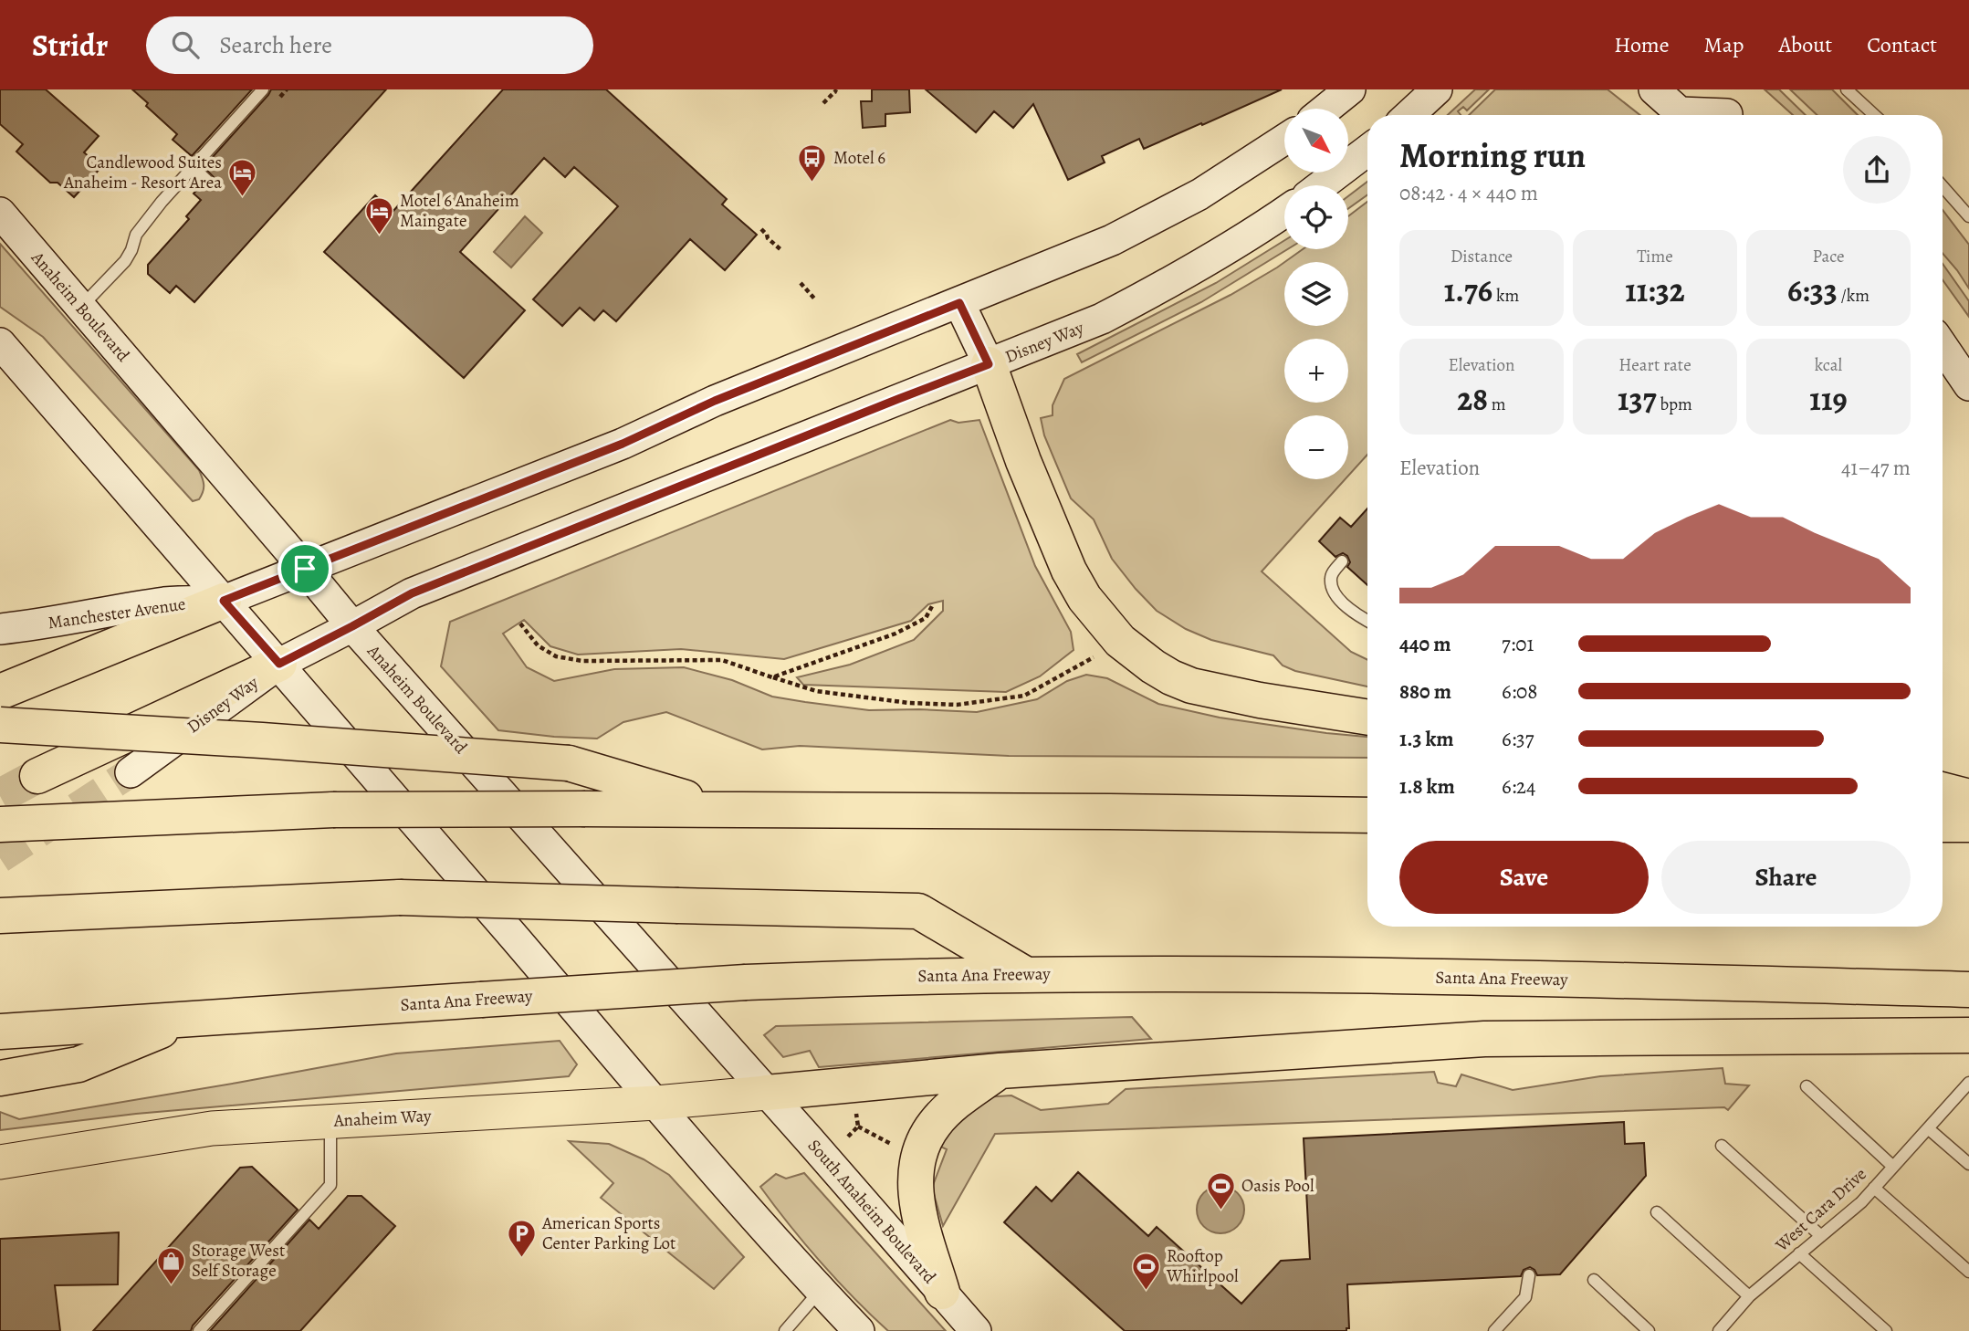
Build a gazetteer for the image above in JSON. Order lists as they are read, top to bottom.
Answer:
{
  "streets": {
    "highway": ["Santa Ana Freeway"],
    "main road": [
      "Anaheim Boulevard",
      "Disney Way",
      "Manchester Avenue",
      "Anaheim Way",
      "South Anaheim Boulevard"
    ],
    "lane": ["West Cara Drive"]
  },
  "crossings": [
    ["Anaheim Boulevard", "Disney Way"],
    ["Anaheim Boulevard", "Manchester Avenue"],
    ["Anaheim Boulevard", "Anaheim Way"],
    ["Anaheim Boulevard", "South Anaheim Boulevard"],
    ["Anaheim Way", "South Anaheim Boulevard"]
  ],
  "places": {
    "bus stop": ["Motel 6"],
    "hotel": ["Candlewood Suites Anaheim - Resort Area", "Motel 6 Anaheim Maingate"],
    "sports": ["Oasis Pool", "Rooftop Whirlpool"],
    "parking": ["American Sports Center Parking Lot"],
    "shop": ["Storage West Self Storage"]
  },
  "north": "bottom right",
  "page": {
    "header": "Stridr",
    "search": "Search here",
    "nav": [
      "Home",
      "Map",
      "About",
      "Contact"
    ],
    "map_buttons": ["+", "−"],
    "heading": ["Morning run", "08:42 · 4 × 440 m"],
    "stats": [
      ["Distance", "1.76 km"],
      ["Time", "11:32"],
      ["Pace", "6:33 /km"],
      ["Elevation", "28 m"],
      ["Heart rate", "137 bpm"],
      ["kcal", "119"]
    ],
    "chart": ["Elevation", "41–47 m"],
    "list": [
      {
        "name": "440 m",
        "note": "7:01"
      },
      {
        "name": "880 m",
        "note": "6:08"
      },
      {
        "name": "1.3 km",
        "note": "6:37"
      },
      {
        "name": "1.8 km",
        "note": "6:24"
      }
    ],
    "buttons": ["Save", "Share"]
  }
}
